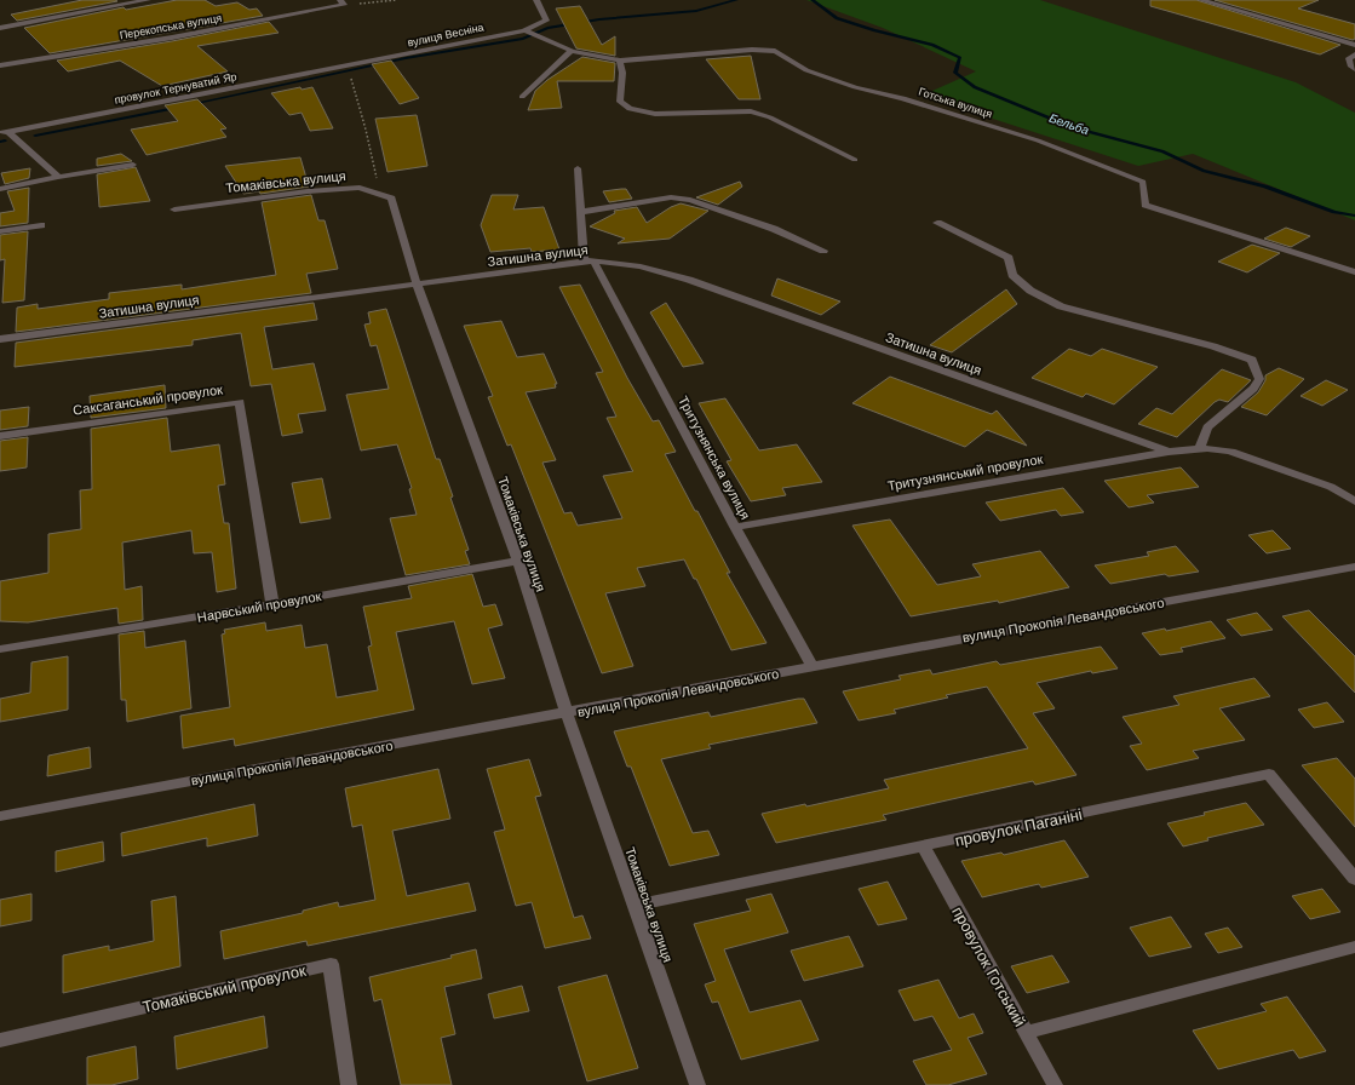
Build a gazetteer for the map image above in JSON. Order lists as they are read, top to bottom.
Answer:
{
  "streets": {
    "street": [
      "Перекопська вулиця",
      "вулиця Весніна",
      "провулок Тернуватий Яр",
      "Готська вулиця",
      "Томаківська вулиця",
      "Затишна вулиця",
      "Саксаганський провулок",
      "Тритузнянська вулиця",
      "Тритузнянський провулок",
      "Нарвський провулок",
      "вулиця Прокопія Левандовського",
      "провулок Паганіні",
      "провулок Готський",
      "Томаківський провулок"
    ]
  },
  "crossings": [
    ["вулиця Весніна", "провулок Тернуватий Яр"],
    ["вулиця Весніна", "Готська вулиця"],
    ["Томаківська вулиця", "Затишна вулиця"],
    ["Томаківська вулиця", "Нарвський провулок"],
    ["Томаківська вулиця", "вулиця Прокопія Левандовського"],
    ["Томаківська вулиця", "провулок Паганіні"],
    ["Затишна вулиця", "Тритузнянська вулиця"],
    ["Затишна вулиця", "Тритузнянський провулок"],
    ["Саксаганський провулок", "Нарвський провулок"],
    ["Тритузнянська вулиця", "Тритузнянський провулок"],
    ["Тритузнянська вулиця", "вулиця Прокопія Левандовського"],
    ["провулок Паганіні", "провулок Готський"]
  ],
  "water": ["Бельба"]
}
